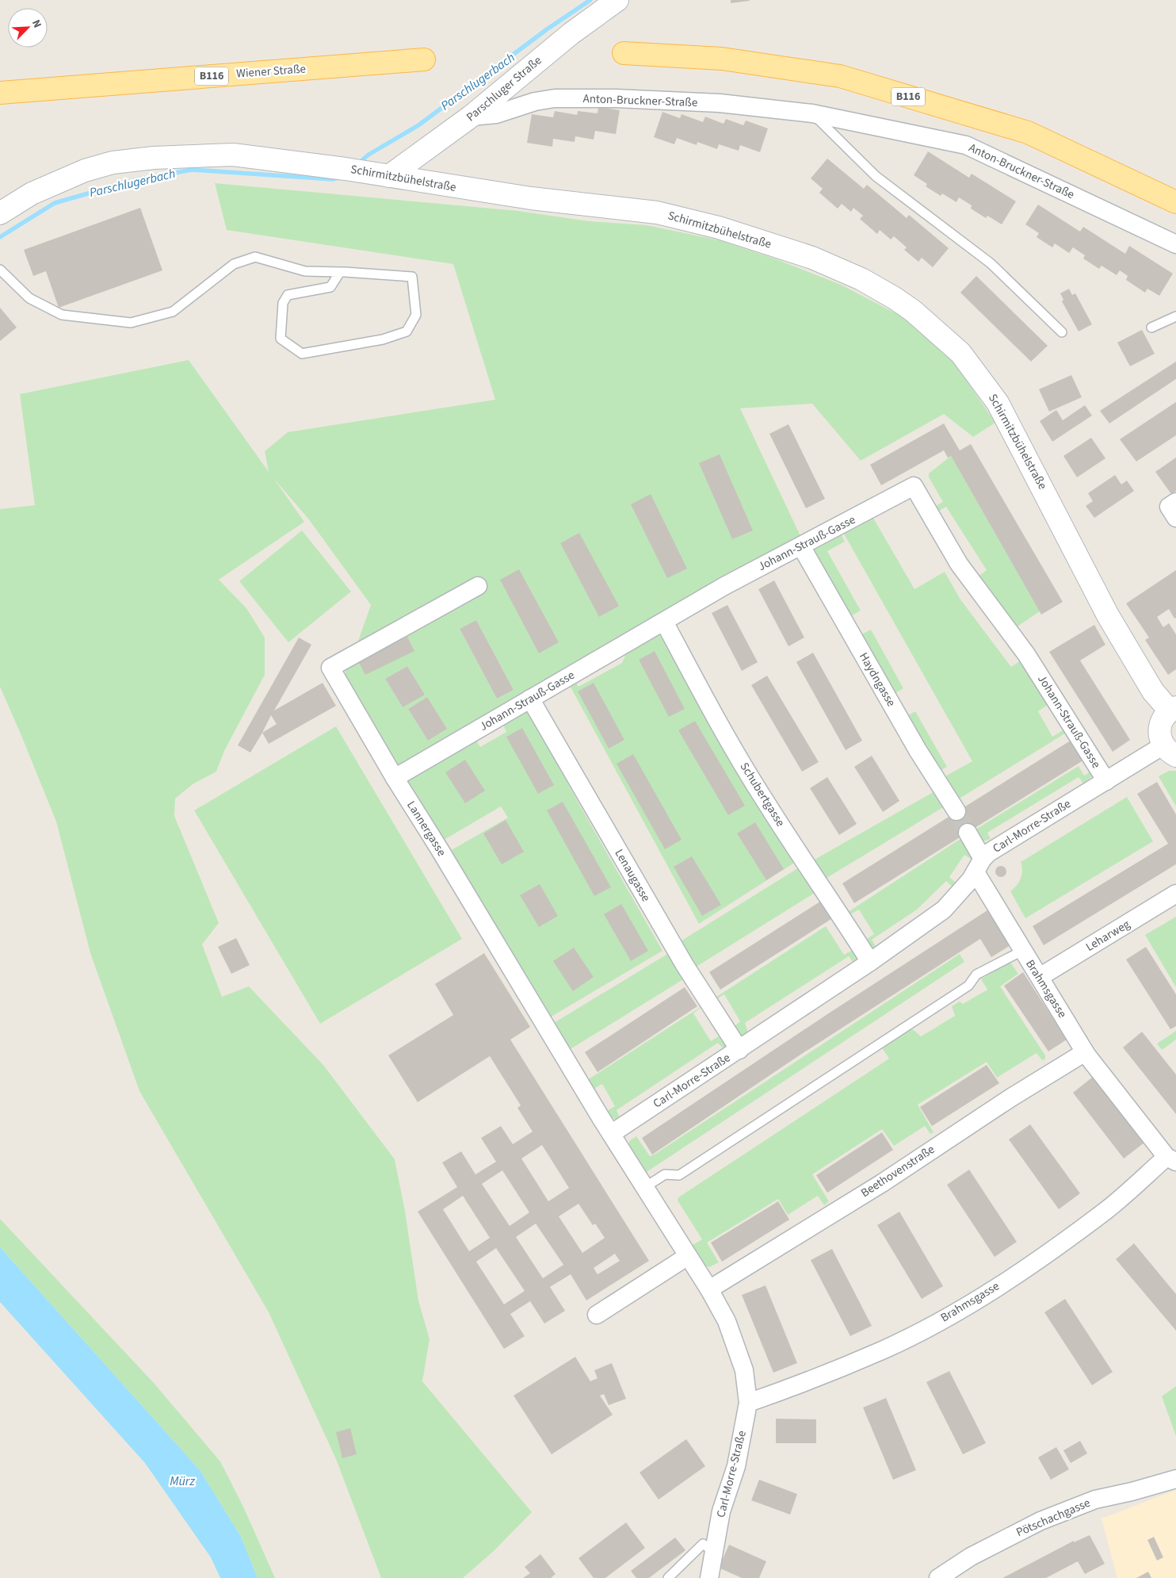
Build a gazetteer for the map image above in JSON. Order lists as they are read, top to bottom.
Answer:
{
  "streets": {
    "main road": [
      "Wiener Straße",
      "B116",
      "Parschluger Straße",
      "Schirmitzbühelstraße"
    ],
    "street": [
      "Anton-Bruckner-Straße",
      "Johann-Strauß-Gasse",
      "Haydngasse",
      "Schubertgasse",
      "Carl-Morre-Straße",
      "Lannergasse",
      "Lenaugasse",
      "Leharweg",
      "Brahmsgasse",
      "Beethovenstraße",
      "Pötschachgasse"
    ]
  },
  "crossings": [
    ["Parschluger Straße", "Anton-Bruckner-Straße"],
    ["Parschluger Straße", "Schirmitzbühelstraße"],
    ["Johann-Strauß-Gasse", "Haydngasse"],
    ["Johann-Strauß-Gasse", "Schubertgasse"],
    ["Johann-Strauß-Gasse", "Carl-Morre-Straße"],
    ["Johann-Strauß-Gasse", "Lannergasse"],
    ["Johann-Strauß-Gasse", "Lenaugasse"],
    ["Schubertgasse", "Carl-Morre-Straße"],
    ["Carl-Morre-Straße", "Lannergasse"],
    ["Carl-Morre-Straße", "Lenaugasse"],
    ["Carl-Morre-Straße", "Brahmsgasse"],
    ["Carl-Morre-Straße", "Beethovenstraße"],
    ["Leharweg", "Brahmsgasse"],
    ["Brahmsgasse", "Beethovenstraße"]
  ],
  "water": ["Parschlugerbach", "Mürz"],
  "north": "top right"
}
